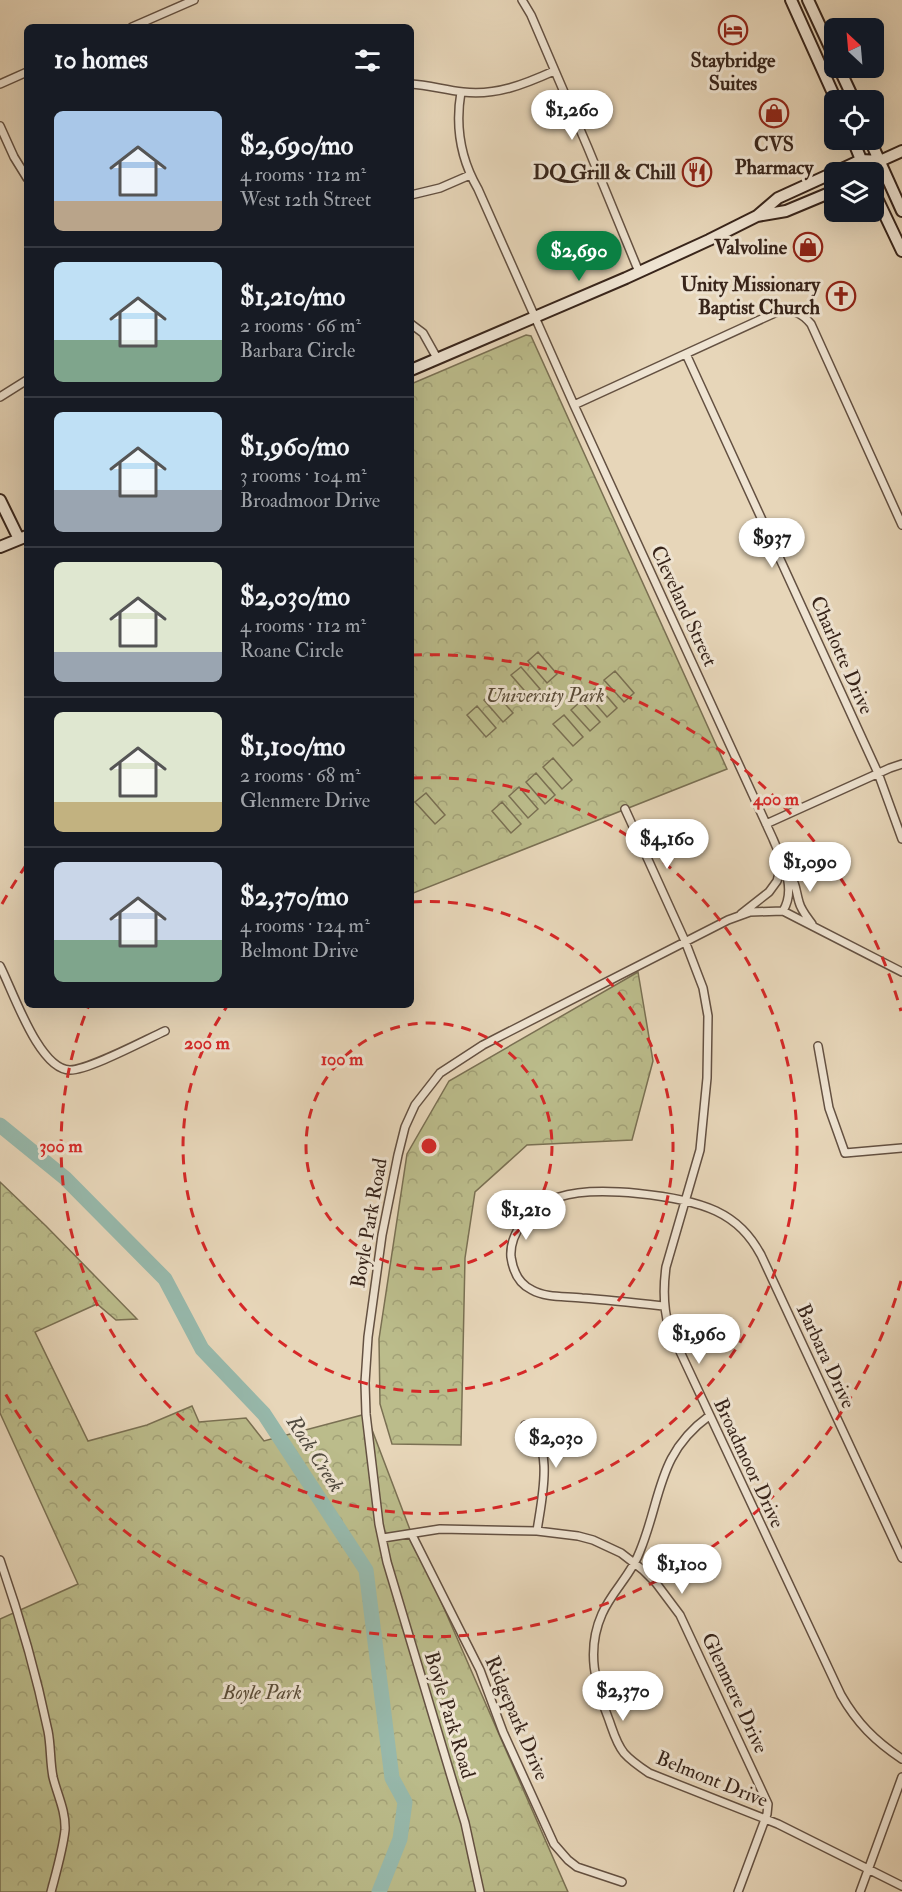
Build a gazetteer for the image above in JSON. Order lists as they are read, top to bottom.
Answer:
{
  "streets": {
    "street": [
      "Cleveland Street",
      "Charlotte Drive",
      "Boyle Park Road",
      "Barbara Drive",
      "Broadmoor Drive",
      "Glenmere Drive",
      "Ridgepark Drive",
      "Belmont Drive"
    ]
  },
  "crossings": [
    ["Cleveland Street", "Boyle Park Road"],
    ["Boyle Park Road", "Broadmoor Drive"],
    ["Boyle Park Road", "Glenmere Drive"],
    ["Barbara Drive", "Broadmoor Drive"],
    ["Broadmoor Drive", "Belmont Drive"],
    ["Glenmere Drive", "Ridgepark Drive"],
    ["Glenmere Drive", "Belmont Drive"]
  ],
  "water": ["Rock Creek"],
  "parks": ["University Park", "Boyle Park"],
  "places": {
    "hotel": ["Staybridge Suites"],
    "shop": ["CVS Pharmacy", "Valvoline"],
    "restaurant": ["DQ Grill & Chill"],
    "church": ["Unity Missionary Baptist Church"]
  },
  "north": "top left",
  "page": {
    "heading": "10 homes",
    "price": [
      "$1,260",
      "$2,690",
      "$937",
      "$4,160",
      "$1,090",
      "$1,210",
      "$1,960",
      "$2,030",
      "$1,100",
      "$2,370"
    ],
    "list": [
      {
        "name": "$2,690/mo",
        "note": "4 rooms · 112 m² · West 12th Street"
      },
      {
        "name": "$1,210/mo",
        "note": "2 rooms · 66 m² · Barbara Circle"
      },
      {
        "name": "$1,960/mo",
        "note": "3 rooms · 104 m² · Broadmoor Drive"
      },
      {
        "name": "$2,030/mo",
        "note": "4 rooms · 112 m² · Roane Circle"
      },
      {
        "name": "$1,100/mo",
        "note": "2 rooms · 68 m² · Glenmere Drive"
      },
      {
        "name": "$2,370/mo",
        "note": "4 rooms · 124 m² · Belmont Drive"
      }
    ]
  },
  "rings": [
    "400 m",
    "200 m",
    "100 m",
    "300 m"
  ]
}
